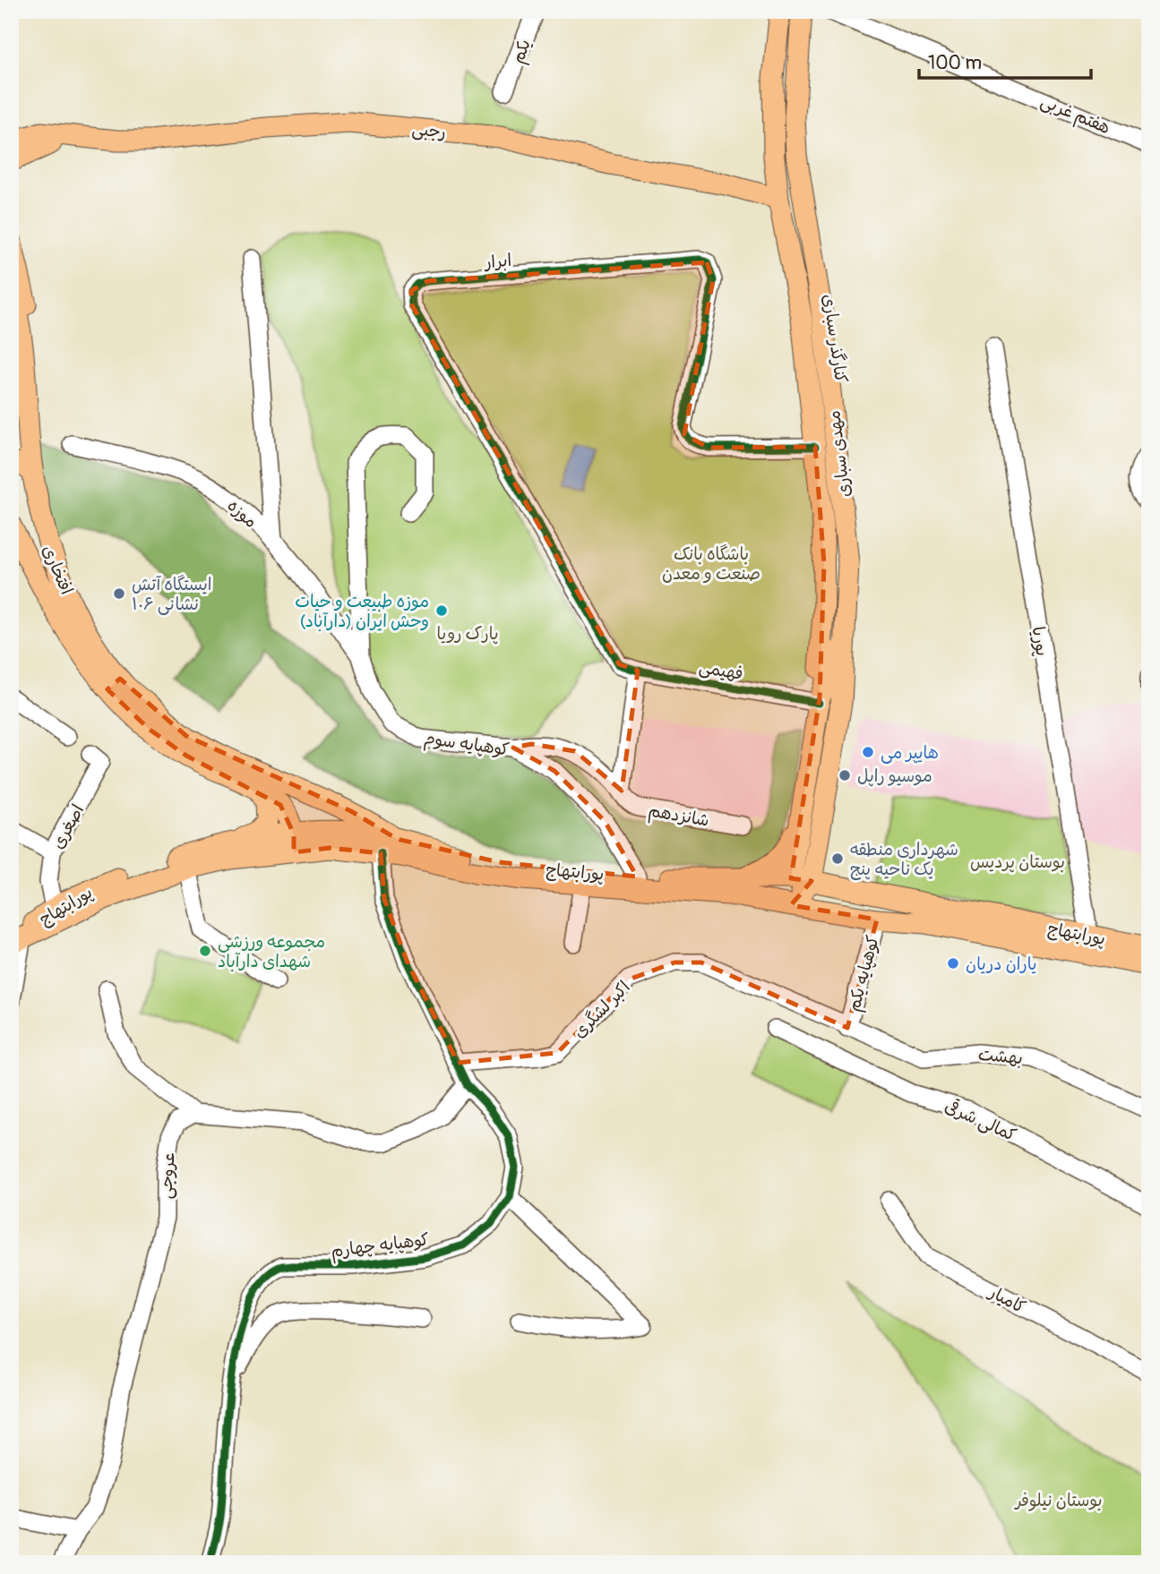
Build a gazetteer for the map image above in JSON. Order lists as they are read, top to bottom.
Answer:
{
  "streets": {
    "main road": [
      "رجبی",
      "کنارگذر سباری",
      "مهدی سباری",
      "افتخاری",
      "پورابتهاج"
    ],
    "street": [
      "یکم",
      "هفتم غربی",
      "ابرار",
      "موزه",
      "پوریا",
      "فهیمی",
      "کوهپایه سوم",
      "شانزدهم",
      "اصغری",
      "کوهپایه یکم",
      "اکبر لشگری",
      "بهشت",
      "کمالی شرقی",
      "عروجی",
      "کوهپایه چهارم",
      "کامیار"
    ]
  },
  "crossings": [
    ["رجبی", "کنارگذر سباری"],
    ["ابرار", "کنارگذر سباری"],
    ["ابرار", "فهیمی"],
    ["کنارگذر سباری", "مهدی سباری"],
    ["کنارگذر سباری", "فهیمی"],
    ["مهدی سباری", "پورابتهاج"],
    ["موزه", "کوهپایه سوم"],
    ["افتخاری", "پورابتهاج"],
    ["پوریا", "پورابتهاج"],
    ["کوهپایه سوم", "شانزدهم"],
    ["کوهپایه سوم", "پورابتهاج"],
    ["اصغری", "پورابتهاج"],
    ["پورابتهاج", "کوهپایه یکم"],
    ["پورابتهاج", "کوهپایه چهارم"],
    ["کوهپایه یکم", "اکبر لشگری"],
    ["کوهپایه یکم", "بهشت"],
    ["اکبر لشگری", "بهشت"],
    ["اکبر لشگری", "کوهپایه چهارم"]
  ],
  "parks": [
    "باشگاه بانک صنعت و معدن",
    "پارک رویا",
    "بوستان پردیس",
    "بوستان نیلوفر"
  ],
  "places": [
    "ایستگاه آتش نشانی ۱۰۶",
    "موزه طبیعت و حیات وحش ایران (دارآباد)",
    "هایپر می",
    "موسیو راپل",
    "شهرداری منطقه یک ناحیه پنج",
    "مجموعه ورزشی شهدای دارآباد",
    "یاران دریان"
  ],
  "scale_bar": "100 m"
}
